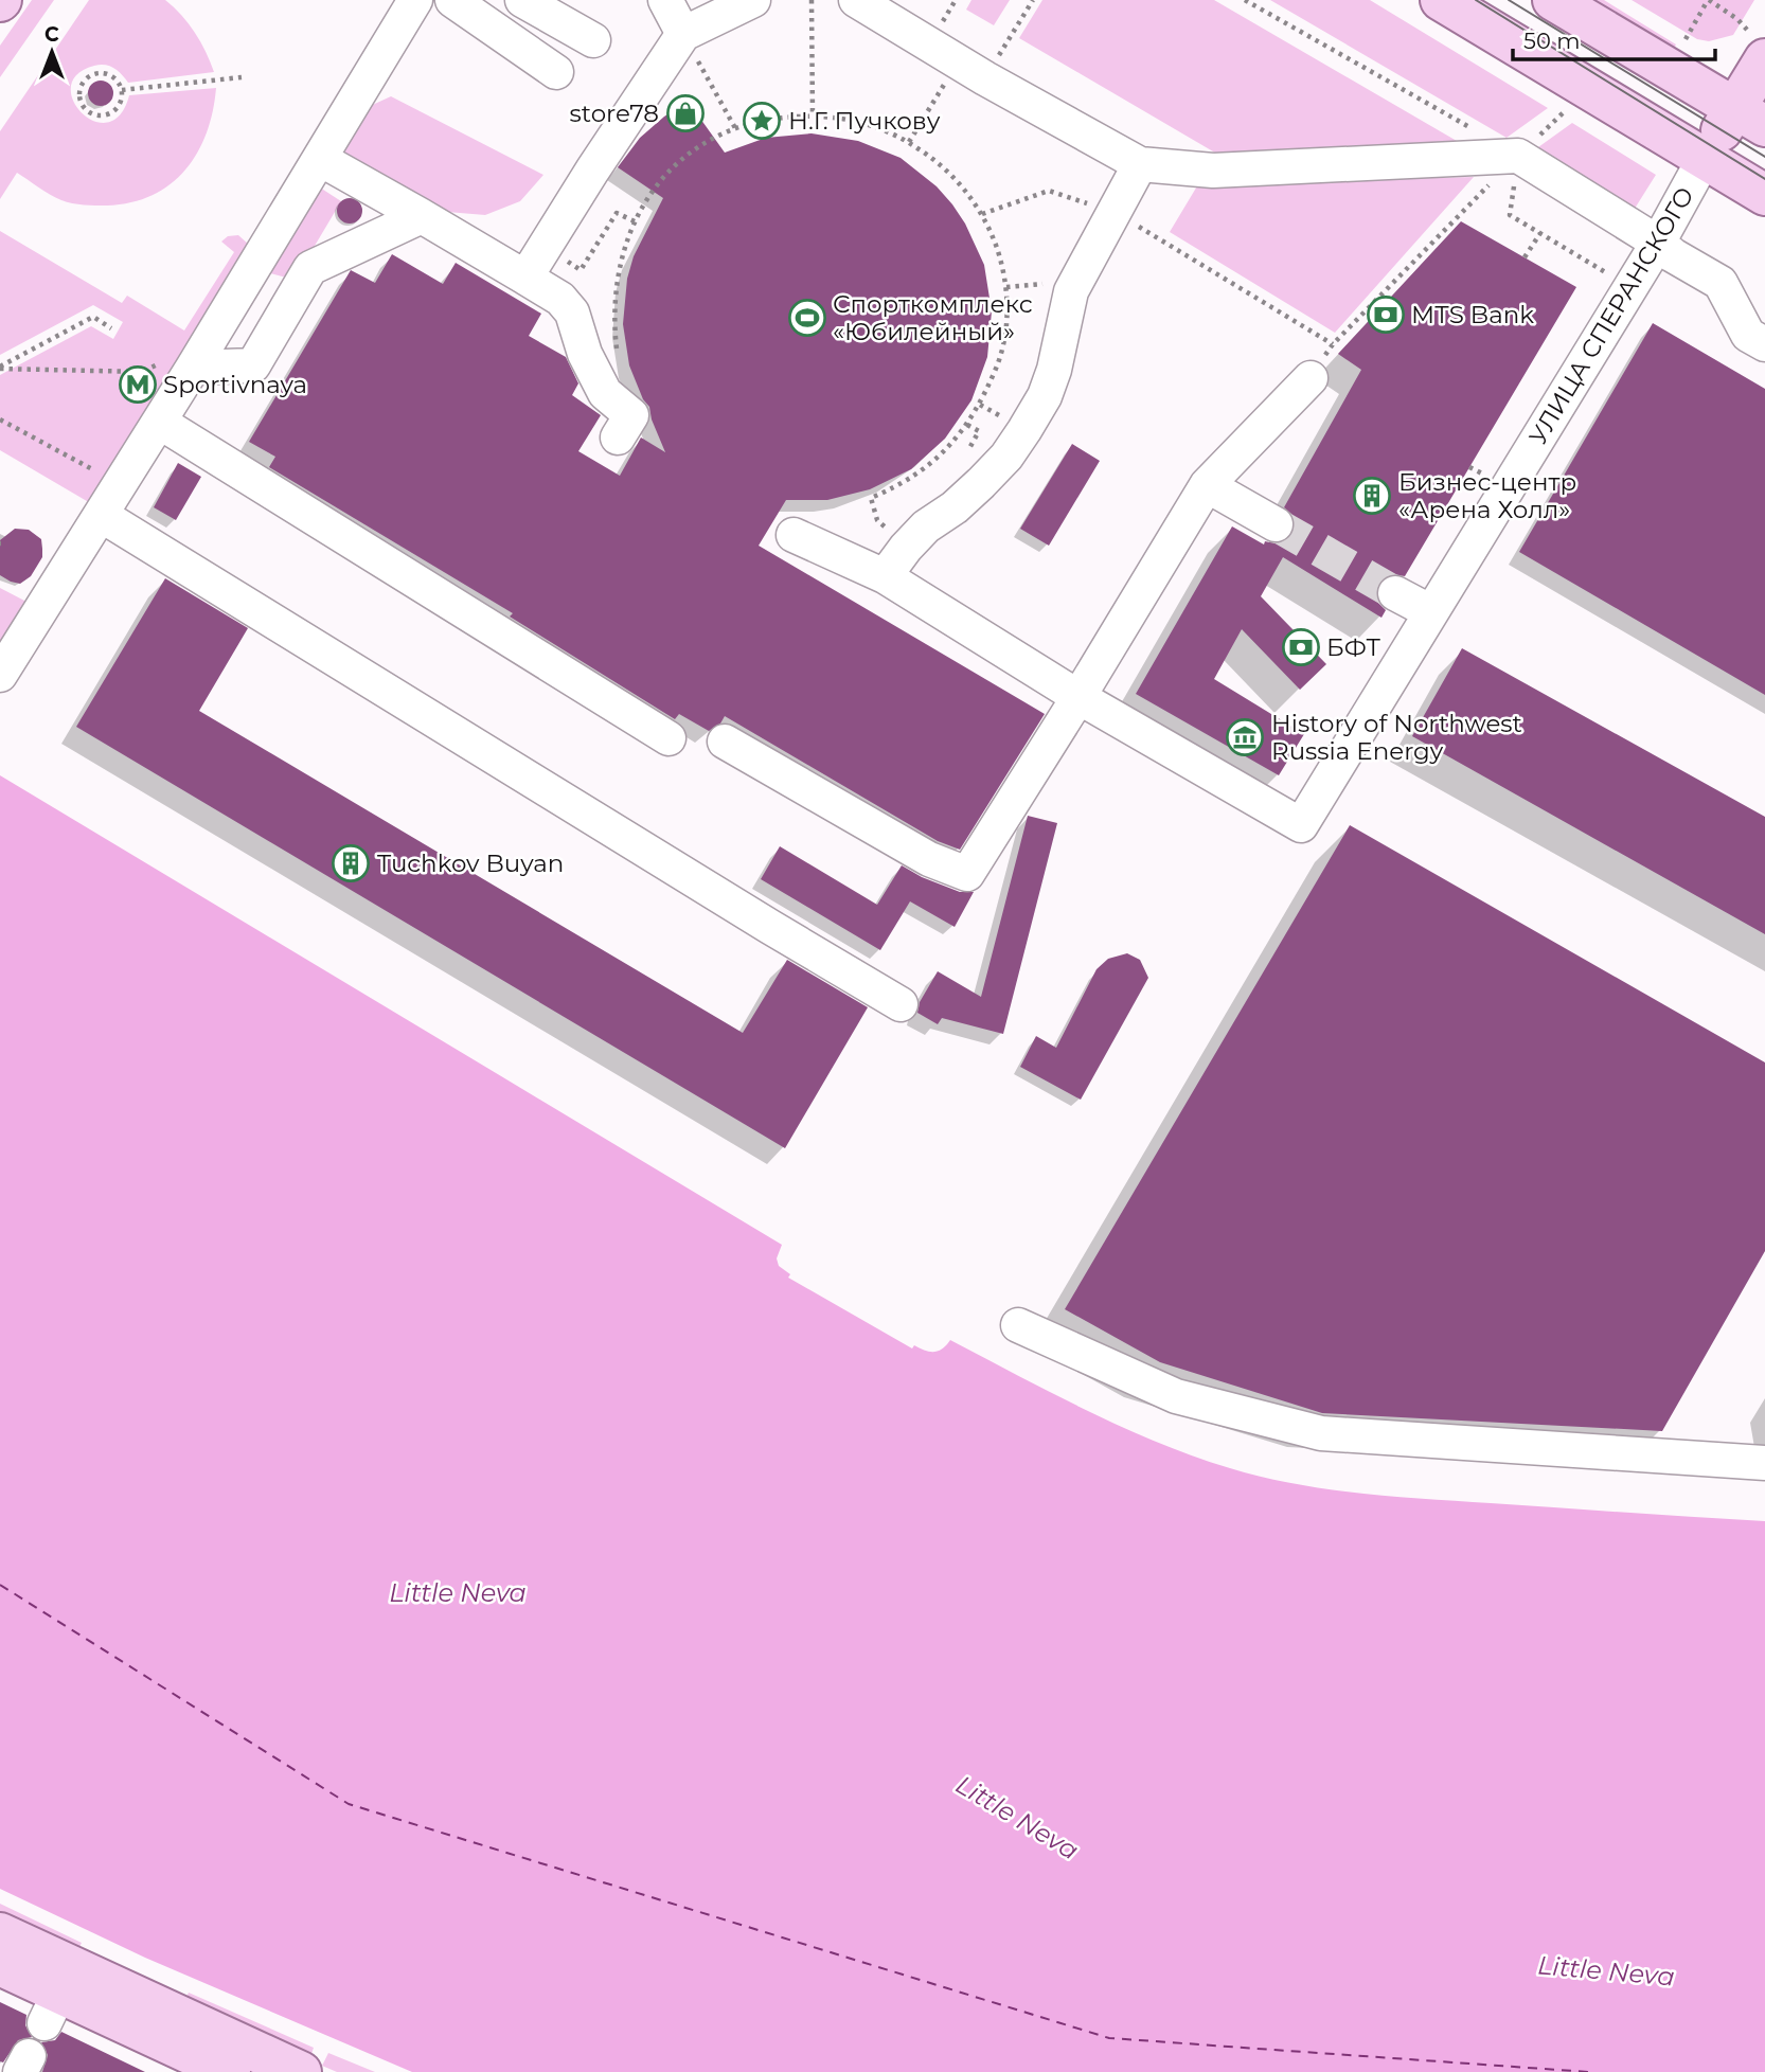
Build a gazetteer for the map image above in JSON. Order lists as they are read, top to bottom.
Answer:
{
  "streets": {
    "main road": ["УЛИЦА СПЕРАНСКОГО"]
  },
  "water": ["Little Neva"],
  "places": {
    "shop": ["store78"],
    "place": ["Н.Г. Пучкову"],
    "bank": ["МТS Bank", "БФТ"],
    "sports": ["Спорткомплекс «Юбилейный»"],
    "metro station": ["Sportivnaya"],
    "building": ["Бизнес-центр «Арена Холл»", "Tuchkov Buyan"],
    "museum": ["History of Northwest Russia Energy"]
  },
  "scale_bar": "50 m",
  "north": "top"
}
